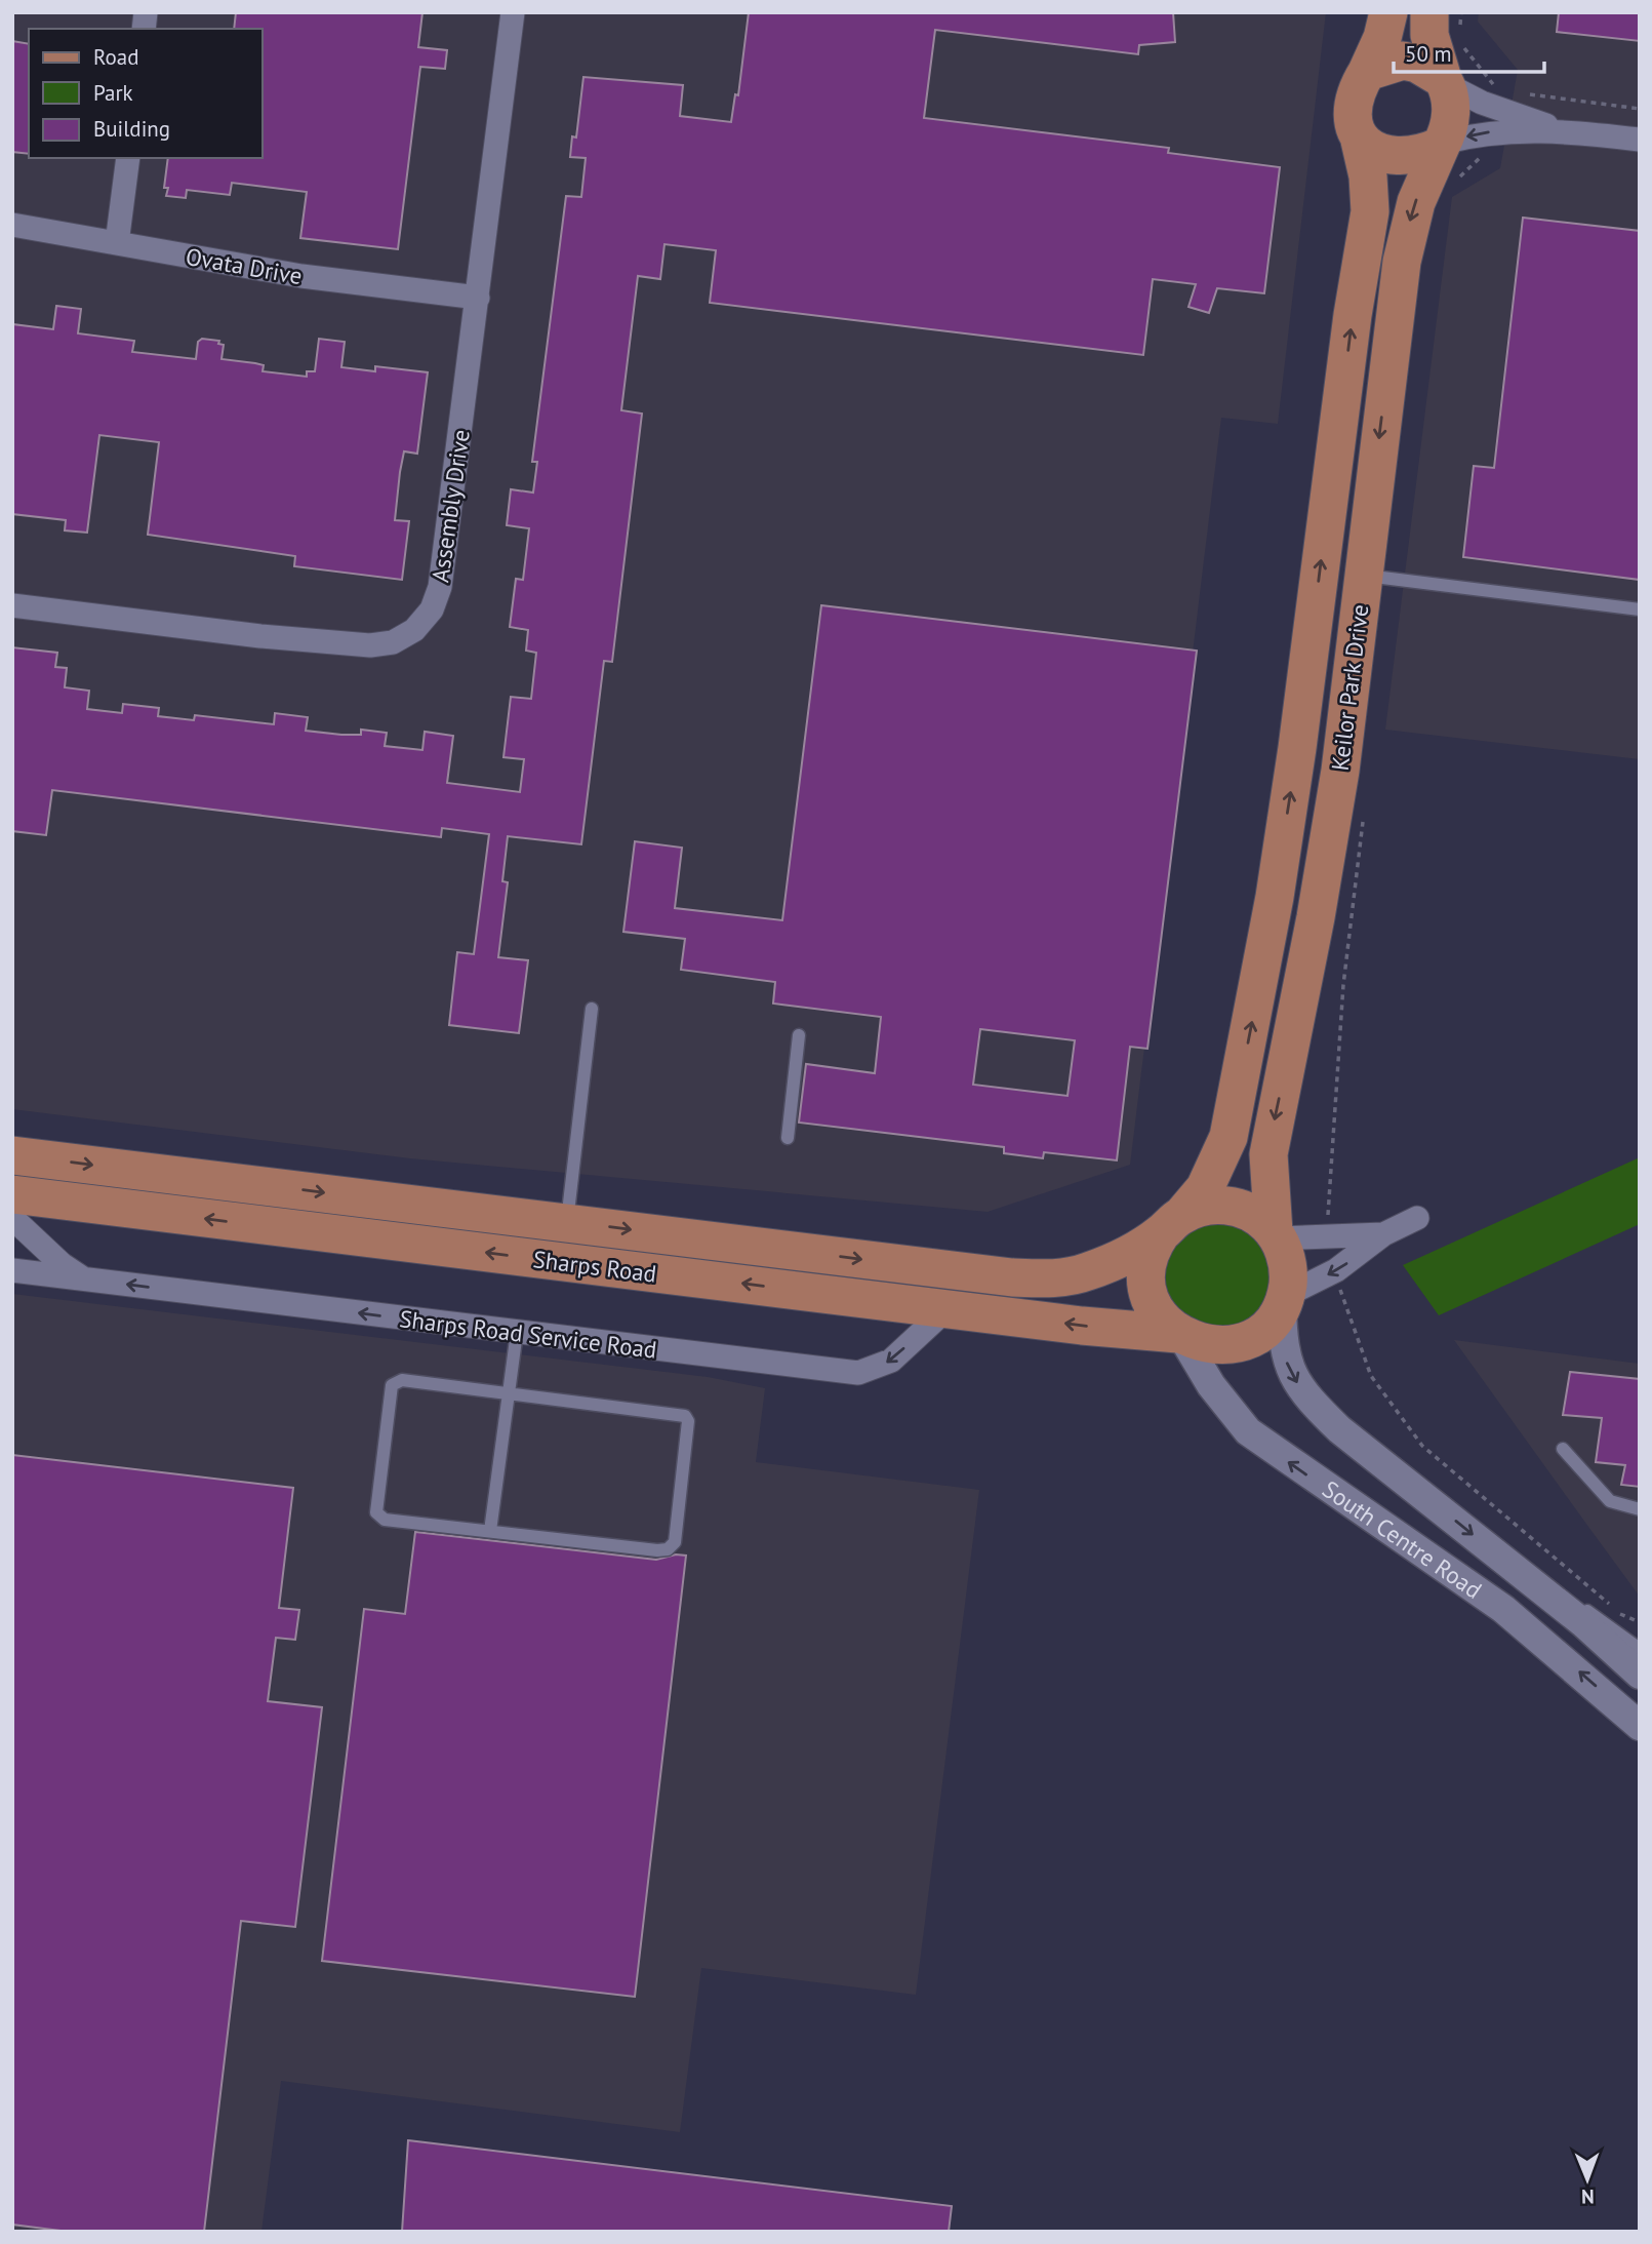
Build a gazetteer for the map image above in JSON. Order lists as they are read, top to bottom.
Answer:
{
  "streets": {
    "main road": ["Keilor Park Drive", "Sharps Road"],
    "street": [
      "Ovata Drive",
      "Assembly Drive",
      "Sharps Road Service Road",
      "South Centre Road"
    ]
  },
  "crossings": [
    ["Ovata Drive", "Assembly Drive"],
    ["Keilor Park Drive", "Sharps Road"],
    ["Keilor Park Drive", "South Centre Road"],
    ["Sharps Road", "Sharps Road Service Road"],
    ["Sharps Road", "South Centre Road"]
  ],
  "one_way": ["Sharps Road Service Road"],
  "legend": ["Road", "Park", "Building"],
  "scale_bar": "50 m",
  "north": "bottom"
}
